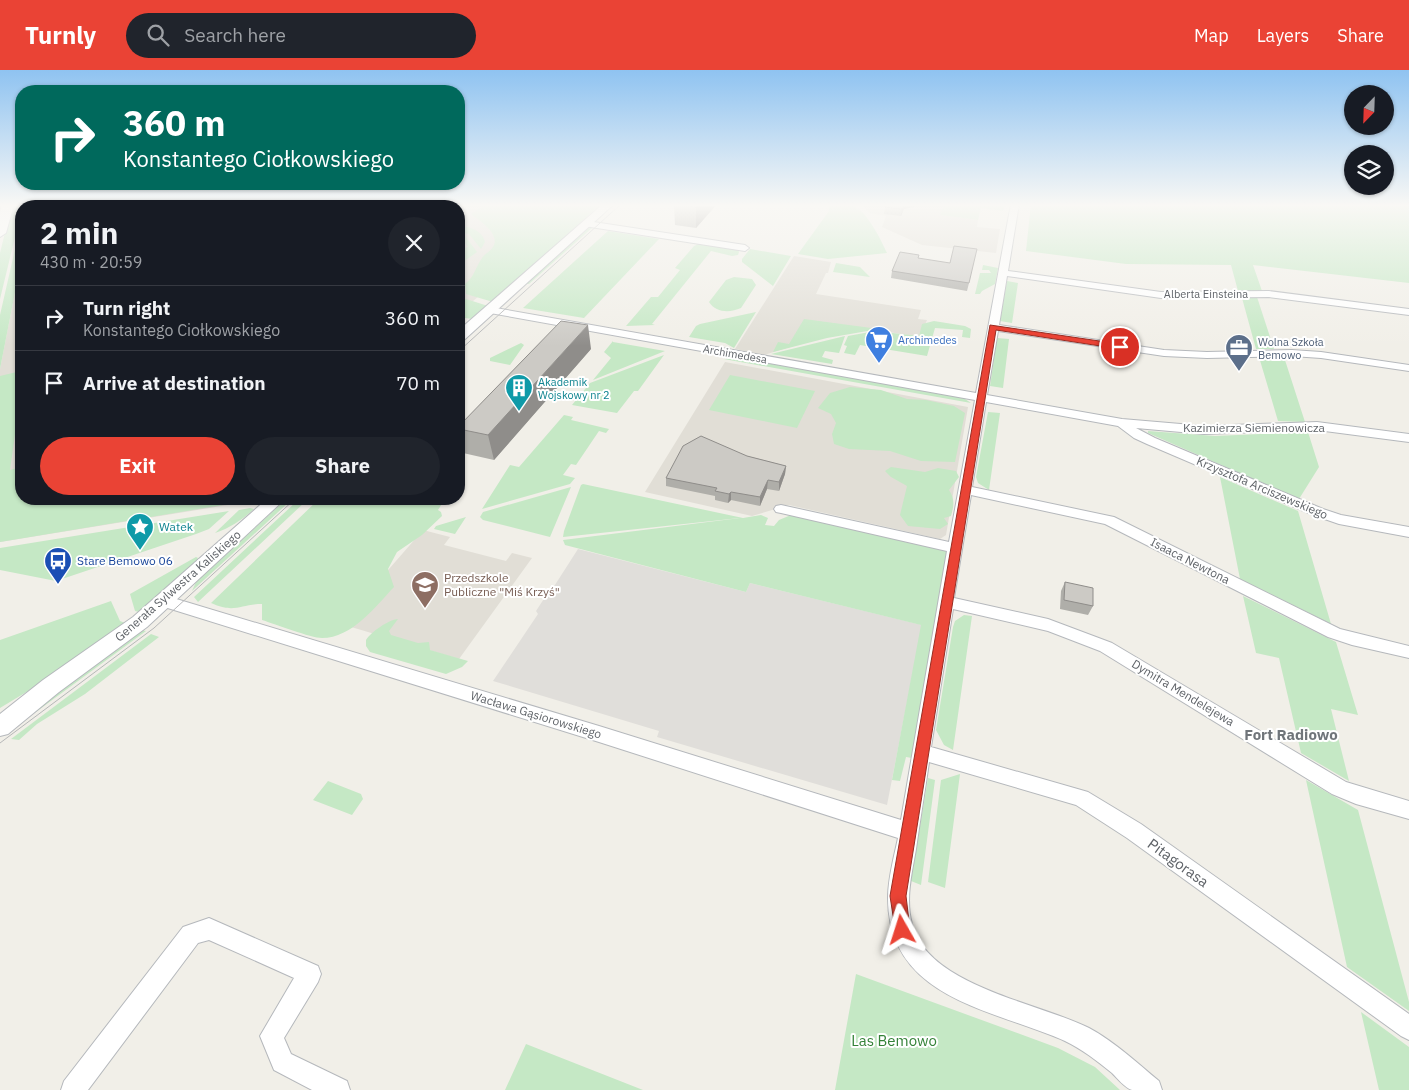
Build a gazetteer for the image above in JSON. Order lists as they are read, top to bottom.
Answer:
{
  "streets": {
    "street": [
      "Alberta Einsteina",
      "Archimedesa",
      "Kazimierza Siemienowicza",
      "Krzysztofa Arciszewskiego",
      "Isaaca Newtona",
      "Generała Sylwestra Kaliskiego",
      "Dymitra Mendelejewa",
      "Wacława Gąsiorowskiego",
      "Pitagorasa"
    ]
  },
  "crossings": [
    ["Archimedesa", "Kazimierza Siemienowicza"],
    ["Kazimierza Siemienowicza", "Krzysztofa Arciszewskiego"],
    ["Generała Sylwestra Kaliskiego", "Wacława Gąsiorowskiego"]
  ],
  "districts": ["Fort Radiowo"],
  "parks": ["Las Bemowo"],
  "places": {
    "supermarket": ["Archimedes"],
    "office": ["Wolna Szkoła Bemowo"],
    "building": ["Akademik Wojskowy nr 2"],
    "place": ["Watek"],
    "bus stop": ["Stare Bemowo 06"],
    "school or university": ["Przedszkole Publiczne \"Miś Krzyś\""]
  },
  "north": "bottom left",
  "page": {
    "header": "Turnly",
    "search": "Search here",
    "nav": ["Map", "Layers", "Share"],
    "turn": ["360 m", "Konstantego Ciołkowskiego"],
    "heading": ["2 min", "430 m · 20:59"],
    "list": [
      {
        "name": "Turn right",
        "note": "Konstantego Ciołkowskiego",
        "value": "360 m"
      },
      {
        "name": "Arrive at destination",
        "value": "70 m"
      }
    ],
    "buttons": ["Exit", "Share"]
  }
}
